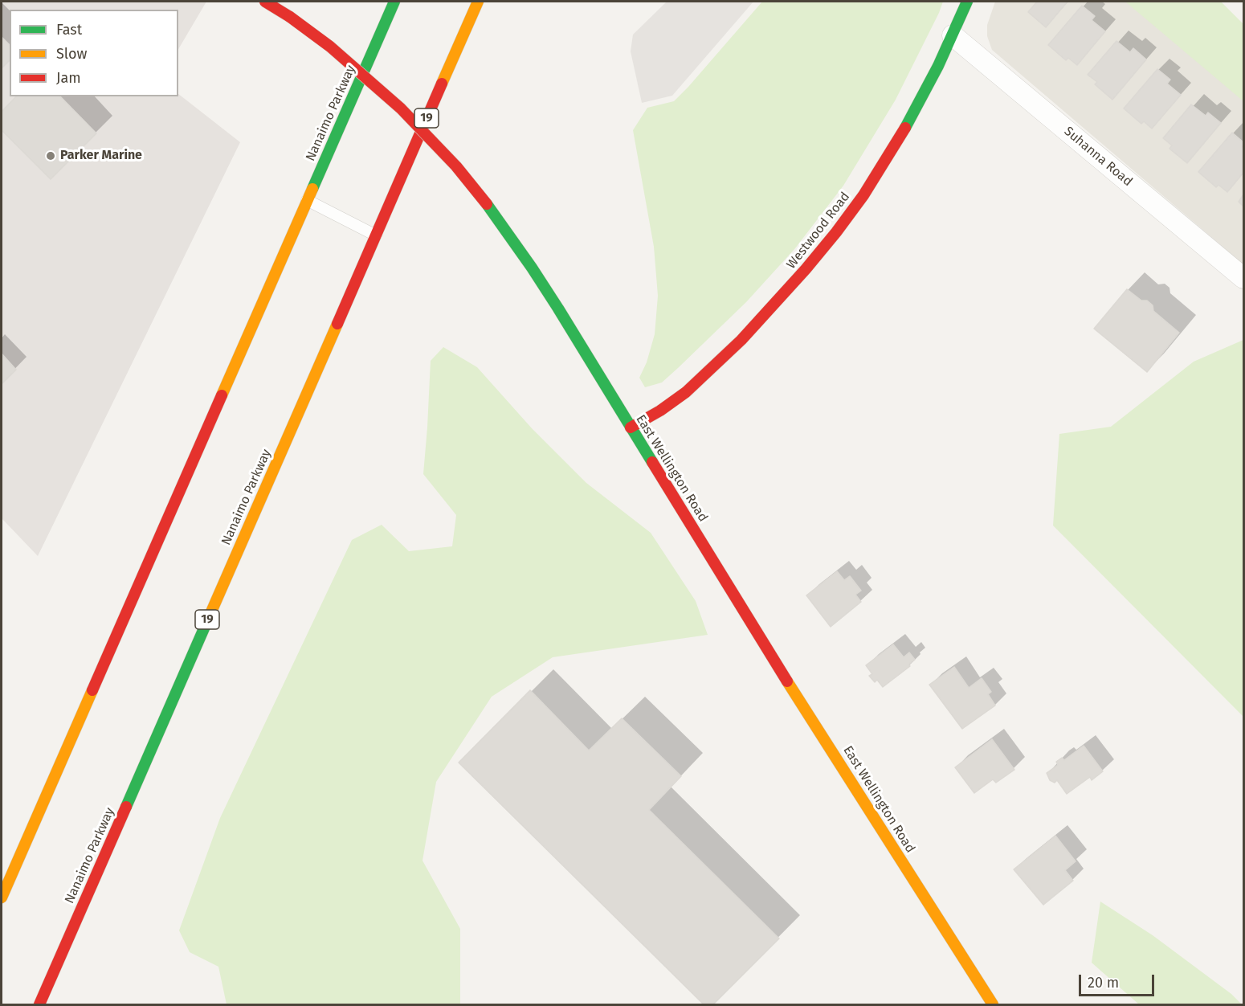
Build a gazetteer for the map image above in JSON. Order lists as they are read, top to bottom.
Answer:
{
  "streets": {
    "main road": [
      "Nanaimo Parkway",
      "19",
      "Westwood Road",
      "East Wellington Road"
    ],
    "street": ["Suhanna Road"]
  },
  "crossings": [
    ["Suhanna Road", "Westwood Road"],
    ["Westwood Road", "East Wellington Road"]
  ],
  "places": ["Parker Marine"],
  "legend": ["Fast", "Slow", "Jam"],
  "scale_bar": "20 m"
}
